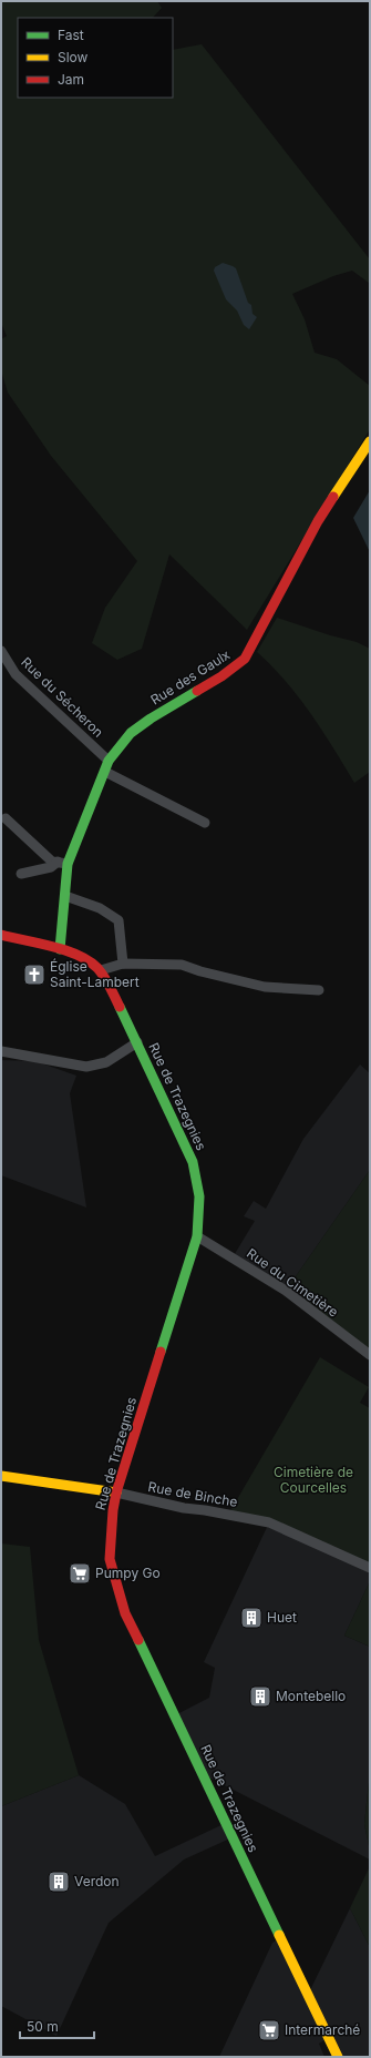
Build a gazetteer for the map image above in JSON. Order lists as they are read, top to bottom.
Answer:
{
  "streets": {
    "main road": ["Rue des Gaulx", "Rue de Trazegnies", "Rue de Binche"],
    "street": ["Rue du Sécheron", "Rue du Cimetière"]
  },
  "crossings": [
    ["Rue des Gaulx", "Rue du Sécheron"],
    ["Rue de Trazegnies", "Rue du Cimetière"],
    ["Rue de Trazegnies", "Rue de Binche"]
  ],
  "parks": ["Cimetière de Courcelles"],
  "places": {
    "church": ["Église Saint-Lambert"],
    "supermarket": ["Pumpy Go", "Intermarché"],
    "building": ["Huet", "Montebello", "Verdon"]
  },
  "legend": ["Fast", "Slow", "Jam"],
  "scale_bar": "50 m"
}
